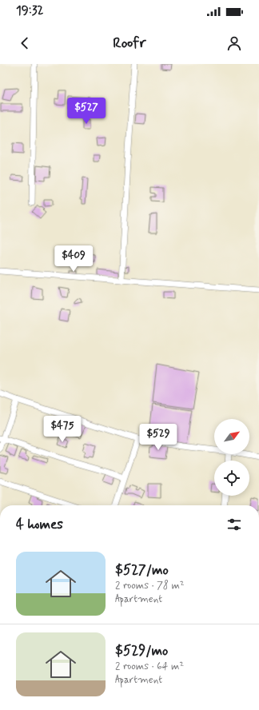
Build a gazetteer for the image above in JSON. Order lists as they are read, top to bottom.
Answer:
{
  "north": "top right",
  "page": {
    "status": "19:32",
    "header": "Roofr",
    "price": [
      "$527",
      "$409",
      "$475",
      "$529"
    ],
    "heading": "4 homes",
    "list": [
      {
        "name": "$527/mo",
        "note": "2 rooms · 78 m² · Apartment"
      },
      {
        "name": "$529/mo",
        "note": "2 rooms · 64 m² · Apartment"
      }
    ]
  }
}
